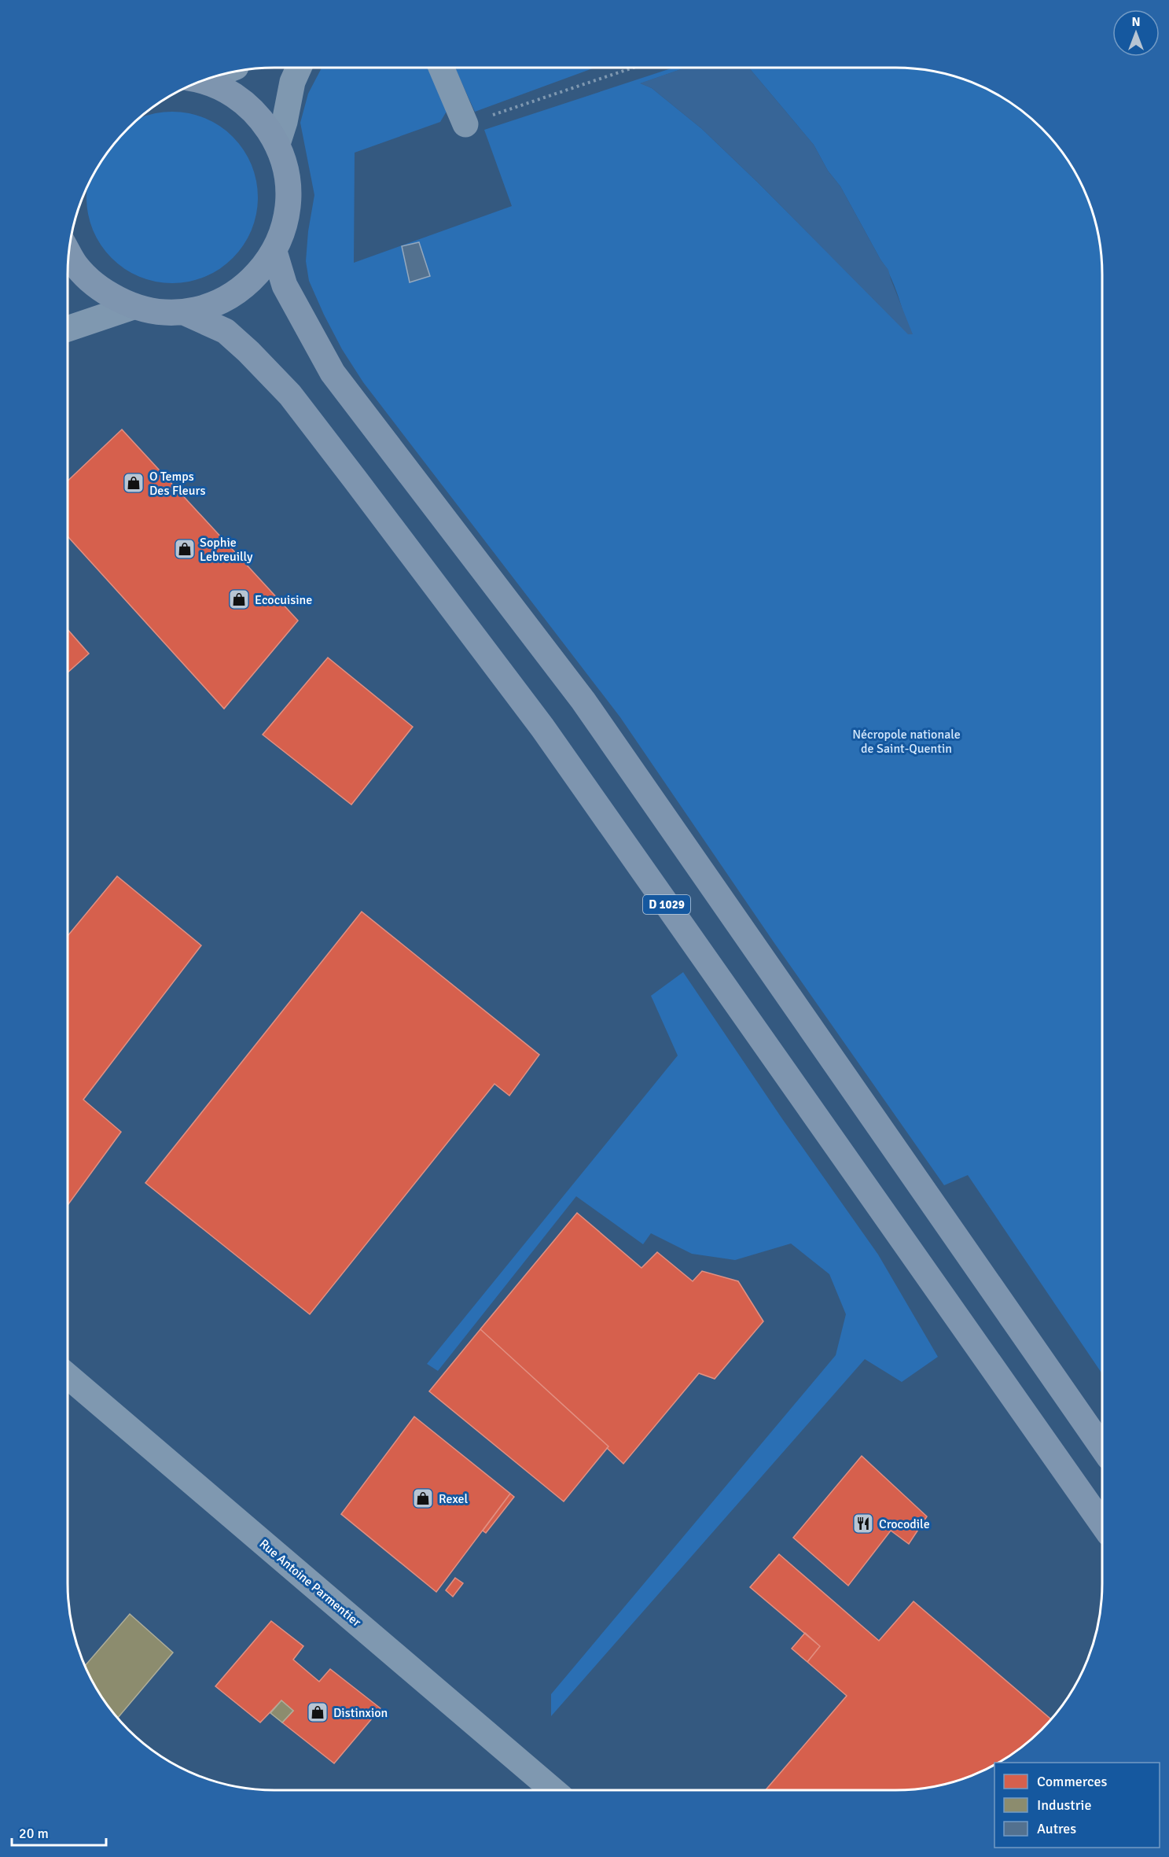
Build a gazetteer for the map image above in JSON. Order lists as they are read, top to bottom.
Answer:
{
  "streets": {
    "main road": ["D 1029"],
    "street": ["Rue Antoine Parmentier"]
  },
  "parks": ["Nécropole nationale de Saint-Quentin"],
  "places": {
    "shop": [
      "O Temps Des Fleurs",
      "Sophie Lebreuilly",
      "Ecocuisine",
      "Rexel",
      "Distinxion"
    ],
    "restaurant": ["Crocodile"]
  },
  "legend": ["Commerces", "Industrie", "Autres"],
  "scale_bar": "20 m",
  "north": "top"
}
